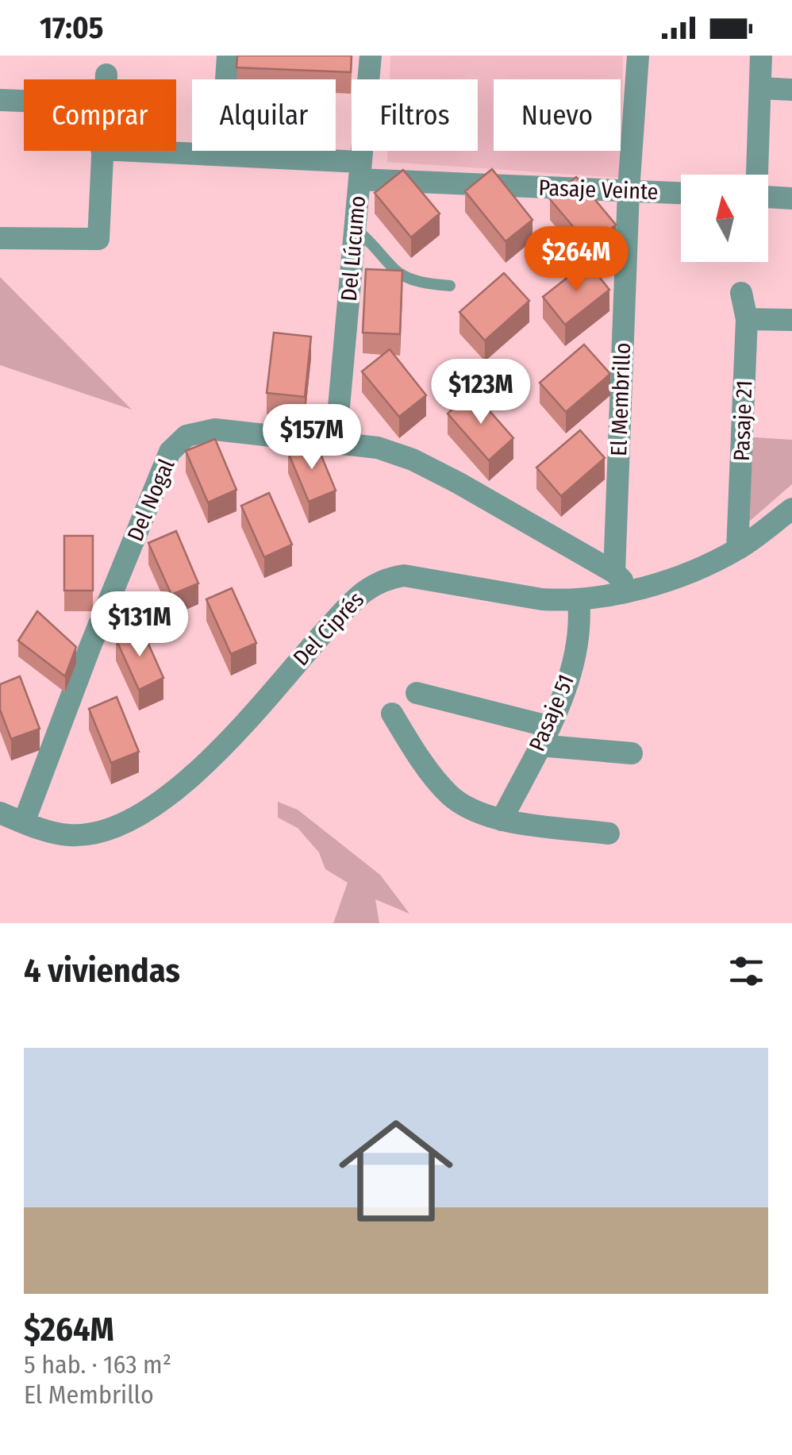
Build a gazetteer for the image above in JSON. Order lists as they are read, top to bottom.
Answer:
{
  "streets": {
    "street": [
      "Pasaje Veinte",
      "Del Lúcumo",
      "El Membrillo",
      "Pasaje 21",
      "Del Nogal",
      "Del Ciprés",
      "Pasaje 51"
    ]
  },
  "crossings": [
    ["Pasaje Veinte", "Del Lúcumo"],
    ["Pasaje Veinte", "El Membrillo"],
    ["Del Lúcumo", "Del Nogal"],
    ["El Membrillo", "Del Nogal"],
    ["Pasaje 21", "Del Ciprés"],
    ["Del Nogal", "Del Ciprés"],
    ["Del Ciprés", "Pasaje 51"]
  ],
  "north": "top",
  "page": {
    "status": "17:05",
    "chip": [
      "Comprar",
      "Alquilar",
      "Filtros",
      "Nuevo"
    ],
    "price": [
      "$264M",
      "$123M",
      "$157M",
      "$131M"
    ],
    "heading": "4 viviendas",
    "list": [
      {
        "name": "$264M",
        "note": "5 hab. · 163 m² · El Membrillo"
      }
    ]
  }
}
